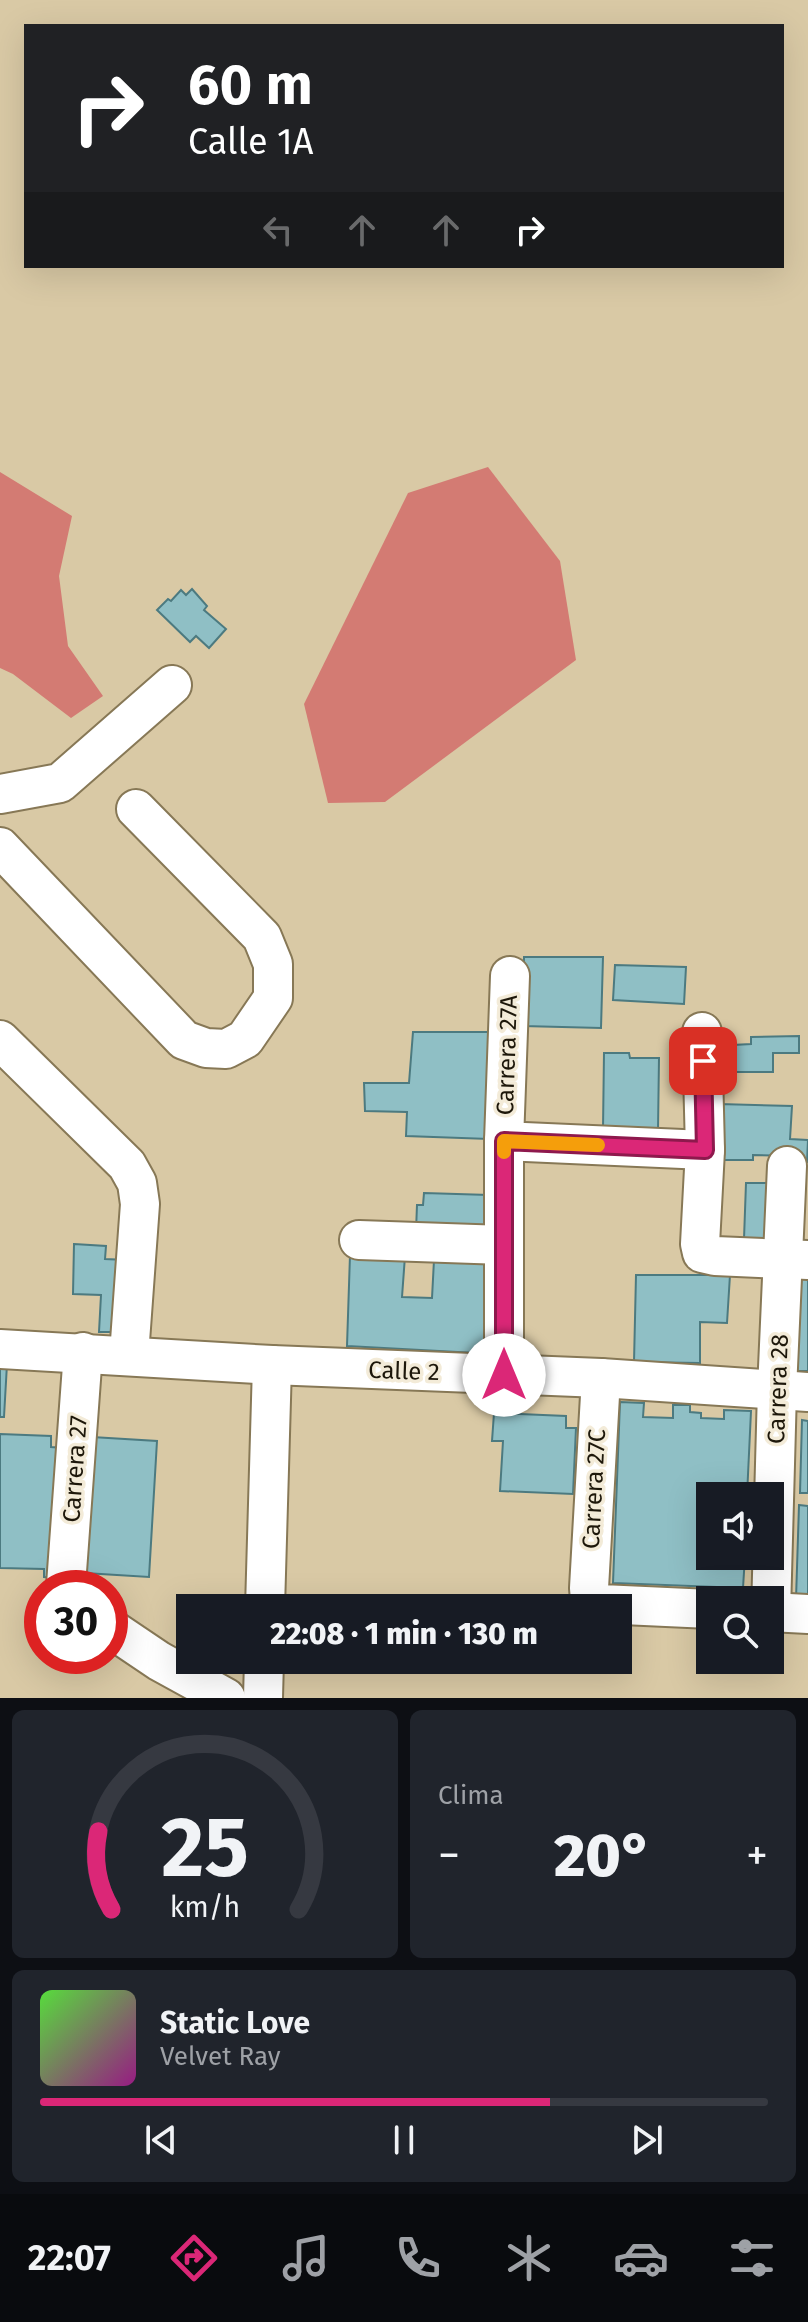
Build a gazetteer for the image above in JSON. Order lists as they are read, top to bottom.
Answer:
{
  "streets": {
    "street": [
      "Carrera 27A",
      "Calle 2",
      "Carrera 28",
      "Carrera 27",
      "Carrera 27C"
    ]
  },
  "crossings": [
    ["Carrera 27A", "Calle 2"],
    ["Calle 2", "Carrera 28"],
    ["Calle 2", "Carrera 27"],
    ["Calle 2", "Carrera 27C"]
  ],
  "page": {
    "turn": ["60 m", "Calle 1A"],
    "limit": "30",
    "trip": "22:08 · 1 min · 130 m",
    "tile": "Clima",
    "heat": ["−", "20°", "+"],
    "song": ["Static Love", "Velvet Ray"],
    "tabs": "22:07",
    "gauge": ["25", "km/h"]
  }
}
